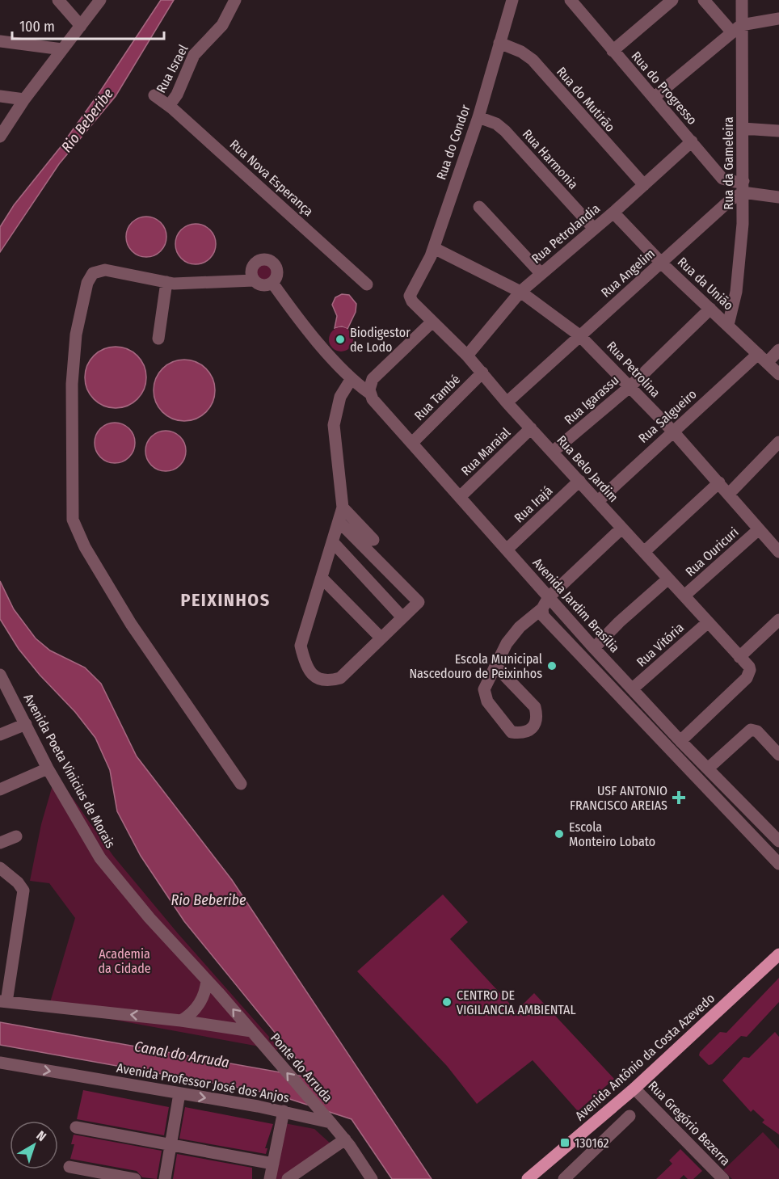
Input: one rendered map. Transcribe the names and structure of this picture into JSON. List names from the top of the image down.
{
  "streets": {
    "main road": ["Avenida Antônio da Costa Azevedo"],
    "street": [
      "Rua Israel",
      "Rua do Progresso",
      "Rua do Mutirão",
      "Rua do Condor",
      "Rua Harmonia",
      "Rua da Gameleira",
      "Rua Nova Esperança",
      "Rua Petrolandia",
      "Rua Angelim",
      "Rua da União",
      "Rua Petrolina",
      "Rua També",
      "Rua Igarassu",
      "Rua Salgueiro",
      "Rua Maraial",
      "Rua Belo Jardim",
      "Rua Irajá",
      "Rua Ouricuri",
      "Avenida Jardim Brasília",
      "Rua Vitória",
      "Avenida Poeta Vinicius de Morais",
      "Ponte do Arruda",
      "Avenida Professor José dos Anjos",
      "Rua Gregório Bezerra"
    ]
  },
  "crossings": [
    ["Rua Israel", "Rua Nova Esperança"],
    ["Rua do Progresso", "Rua da Gameleira"],
    ["Rua do Progresso", "Rua Petrolandia"],
    ["Rua do Progresso", "Rua Angelim"],
    ["Rua do Mutirão", "Rua do Condor"],
    ["Rua do Mutirão", "Rua Petrolandia"],
    ["Rua do Condor", "Rua Harmonia"],
    ["Rua do Condor", "Rua Petrolina"],
    ["Rua do Condor", "Rua Belo Jardim"],
    ["Rua Harmonia", "Rua Petrolandia"],
    ["Rua da Gameleira", "Rua Angelim"],
    ["Rua da Gameleira", "Rua da União"],
    ["Rua Petrolandia", "Rua da União"],
    ["Rua Petrolandia", "Rua Petrolina"],
    ["Rua Petrolandia", "Rua Belo Jardim"],
    ["Rua Angelim", "Rua da União"],
    ["Rua Angelim", "Rua Petrolina"],
    ["Rua Angelim", "Rua Belo Jardim"],
    ["Rua da União", "Rua Igarassu"],
    ["Rua da União", "Rua Salgueiro"],
    ["Rua Petrolina", "Rua Igarassu"],
    ["Rua Petrolina", "Rua Salgueiro"],
    ["Rua Petrolina", "Rua Ouricuri"],
    ["Rua També", "Rua Belo Jardim"],
    ["Rua També", "Avenida Jardim Brasília"],
    ["Rua Igarassu", "Rua Belo Jardim"],
    ["Rua Salgueiro", "Rua Belo Jardim"],
    ["Rua Maraial", "Rua Belo Jardim"],
    ["Rua Maraial", "Avenida Jardim Brasília"],
    ["Rua Belo Jardim", "Rua Irajá"],
    ["Rua Belo Jardim", "Rua Ouricuri"],
    ["Rua Belo Jardim", "Avenida Jardim Brasília"],
    ["Rua Belo Jardim", "Rua Vitória"],
    ["Rua Irajá", "Avenida Jardim Brasília"],
    ["Avenida Jardim Brasília", "Rua Vitória"],
    ["Avenida Poeta Vinicius de Morais", "Ponte do Arruda"],
    ["Avenida Antônio da Costa Azevedo", "Rua Gregório Bezerra"],
    ["Ponte do Arruda", "Avenida Professor José dos Anjos"]
  ],
  "one_way": ["Ponte do Arruda"],
  "districts": ["PEIXINHOS"],
  "water": ["Rio Beberibe", "Canal do Arruda"],
  "parks": ["Academia da Cidade"],
  "places": {
    "other": [
      "Biodigestor de Lodo",
      "Escola Municipal Nascedouro de Peixinhos",
      "Escola Monteiro Lobato",
      "CENTRO DE VIGILANCIA AMBIENTAL"
    ],
    "health": ["USF ANTONIO FRANCISCO AREIAS"],
    "transit": ["130162"]
  },
  "scale_bar": "100 m",
  "north": "top right"
}
